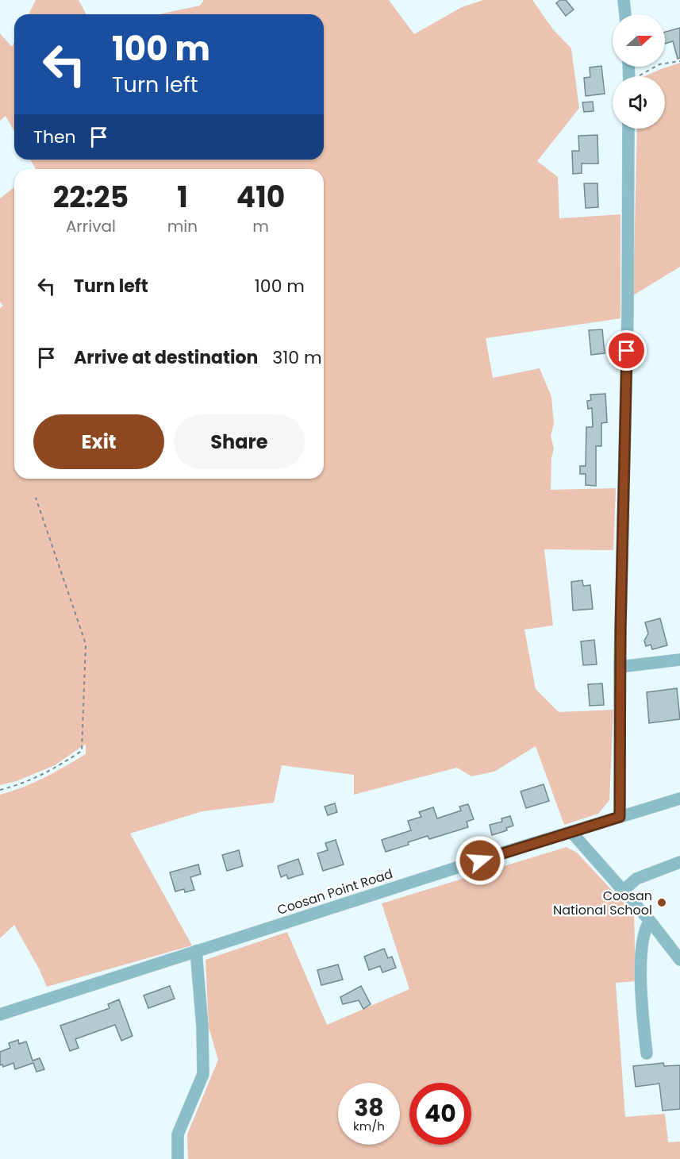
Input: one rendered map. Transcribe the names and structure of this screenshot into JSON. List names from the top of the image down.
{
  "streets": {
    "street": ["Coosan Point Road"]
  },
  "places": ["Coosan National School"],
  "north": "right",
  "page": {
    "turn": ["100 m", "Turn left"],
    "then": "Then",
    "eta": [
      "22:25",
      "Arrival",
      "1",
      "min",
      "410",
      "m"
    ],
    "list": [
      {
        "name": "Turn left",
        "value": "100 m"
      },
      {
        "name": "Arrive at destination",
        "value": "310 m"
      }
    ],
    "buttons": ["Exit", "Share"],
    "speed": "38 km/h",
    "limit": "40"
  }
}
